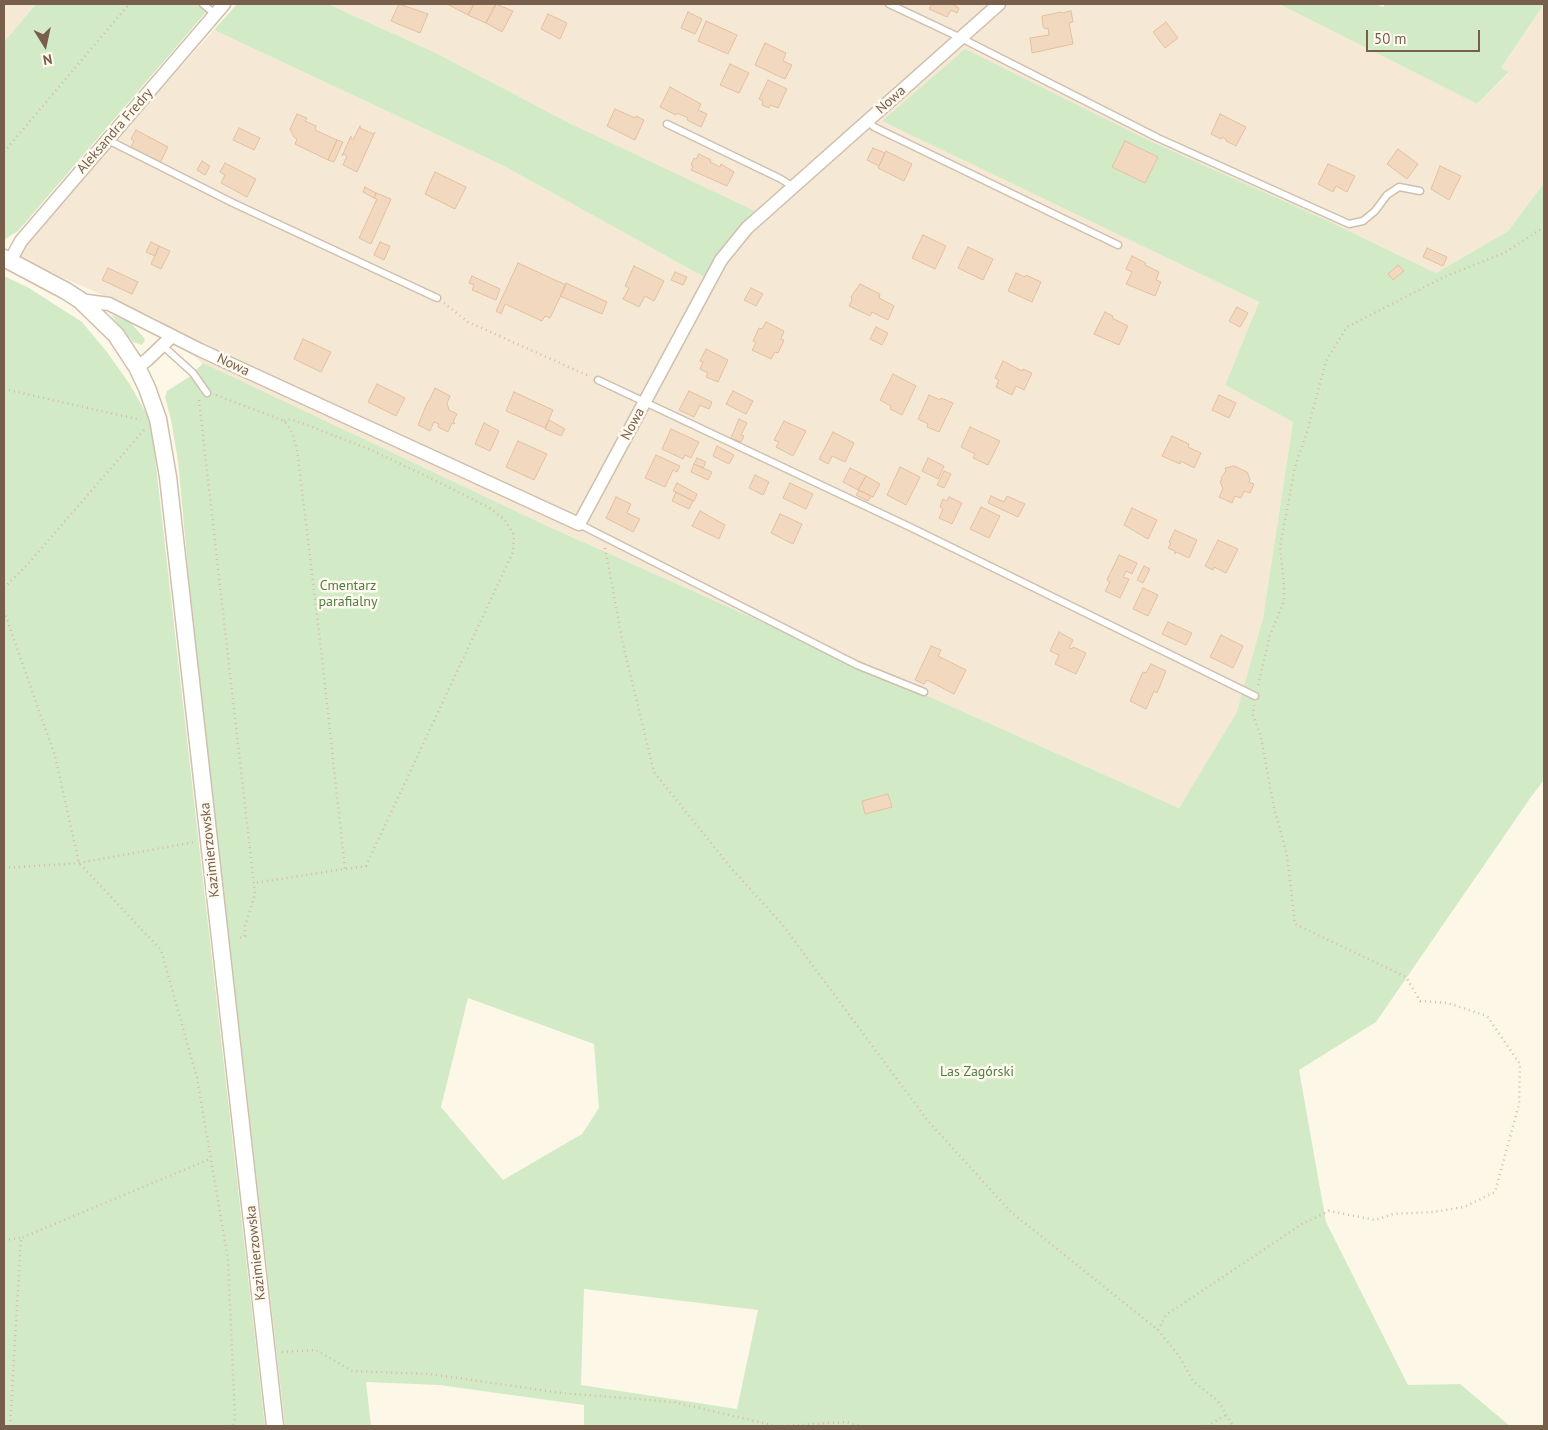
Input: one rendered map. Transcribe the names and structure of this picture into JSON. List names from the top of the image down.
{
  "streets": {
    "street": ["Nowa", "Aleksandra Fredry", "Kazimierzowska"]
  },
  "crossings": [
    ["Nowa", "Kazimierzowska"],
    ["Aleksandra Fredry", "Kazimierzowska"]
  ],
  "parks": ["Cmentarz parafialny", "Las Zagórski"],
  "scale_bar": "50 m",
  "north": "bottom"
}
